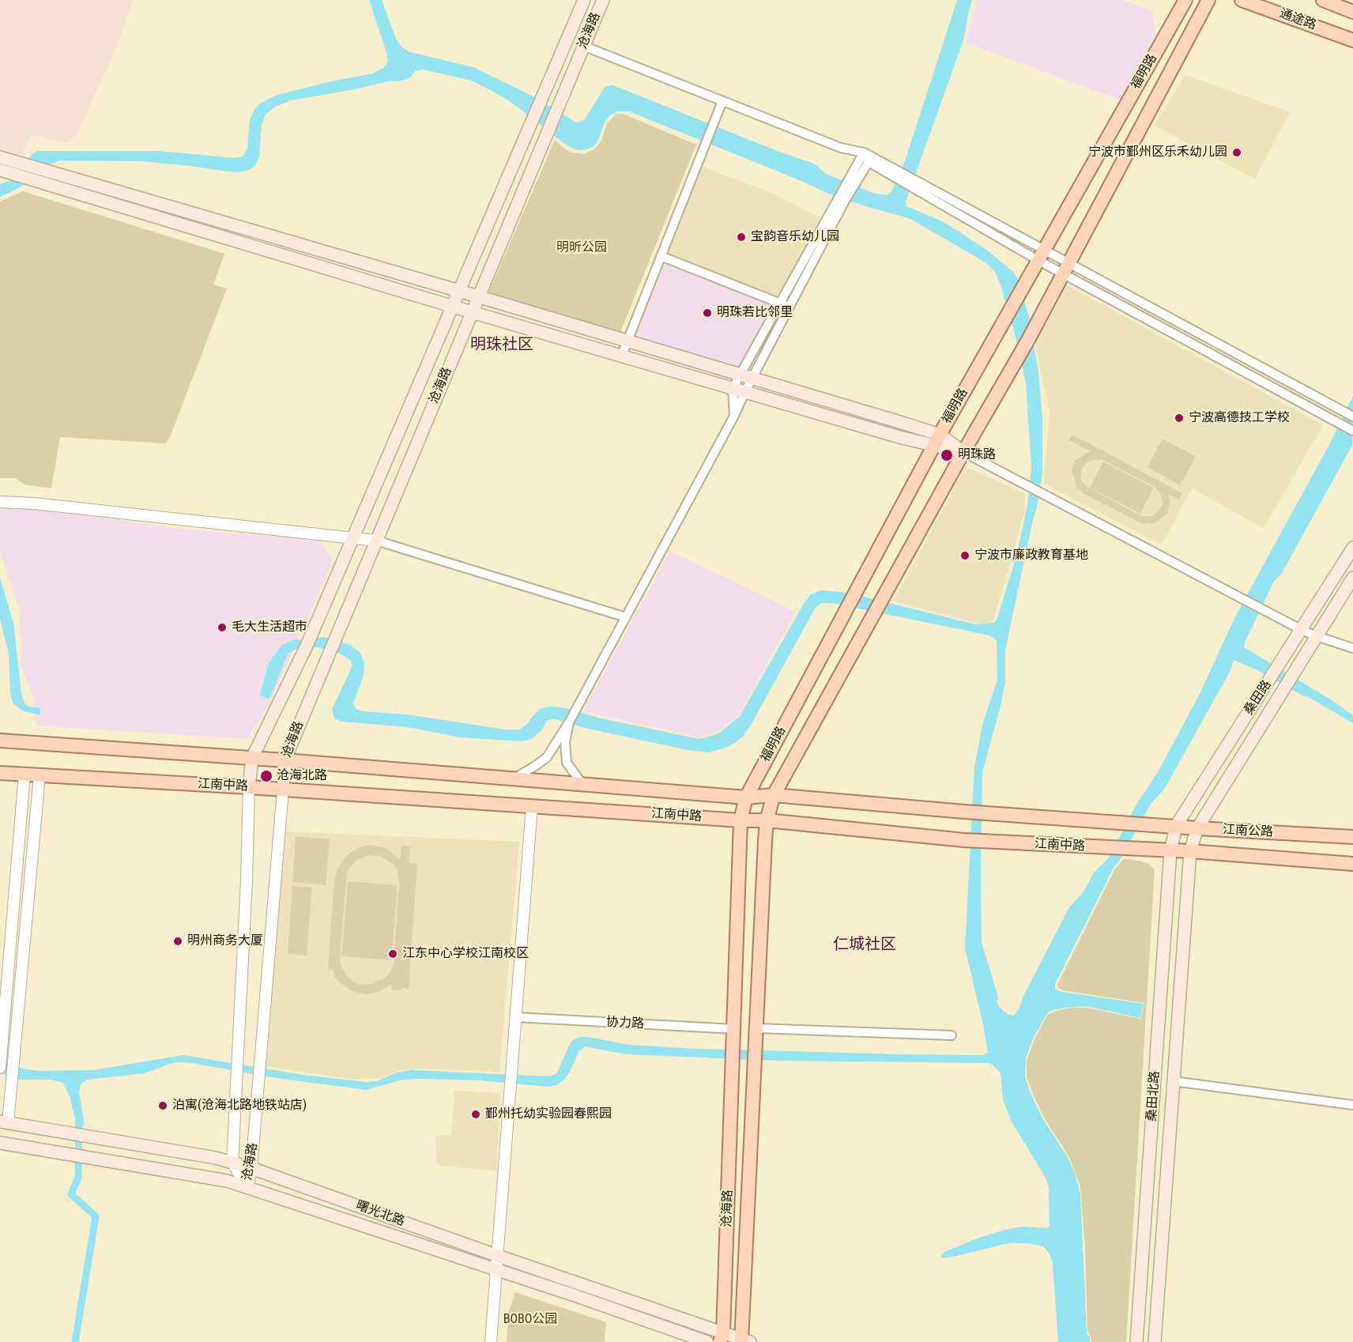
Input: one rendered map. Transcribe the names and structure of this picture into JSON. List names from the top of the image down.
{
  "streets": {
    "main road": [
      "通途路",
      "沧海路",
      "福明路",
      "桑田路",
      "江南中路",
      "江南公路",
      "桑田北路",
      "曙光北路"
    ],
    "street": ["协力路"]
  },
  "crossings": [
    ["沧海路", "福明路"],
    ["沧海路", "江南中路"],
    ["沧海路", "协力路"],
    ["沧海路", "曙光北路"],
    ["福明路", "江南中路"],
    ["福明路", "协力路"],
    ["福明路", "曙光北路"],
    ["桑田路", "江南中路"],
    ["桑田路", "江南公路"],
    ["桑田路", "桑田北路"],
    ["江南中路", "江南公路"],
    ["江南中路", "桑田北路"]
  ],
  "districts": ["明珠社区", "仁城社区"],
  "parks": ["明昕公园", "BOBO公园"],
  "places": [
    "宁波市鄞州区乐禾幼儿园",
    "宝韵音乐幼儿园",
    "明珠若比邻里",
    "宁波高德技工学校",
    "明珠路",
    "宁波市廉政教育基地",
    "毛大生活超市",
    "沧海北路",
    "明州商务大厦",
    "江东中心学校江南校区",
    "泊寓(沧海北路地铁站店)",
    "鄞州托幼实验园春熙园"
  ]
}
